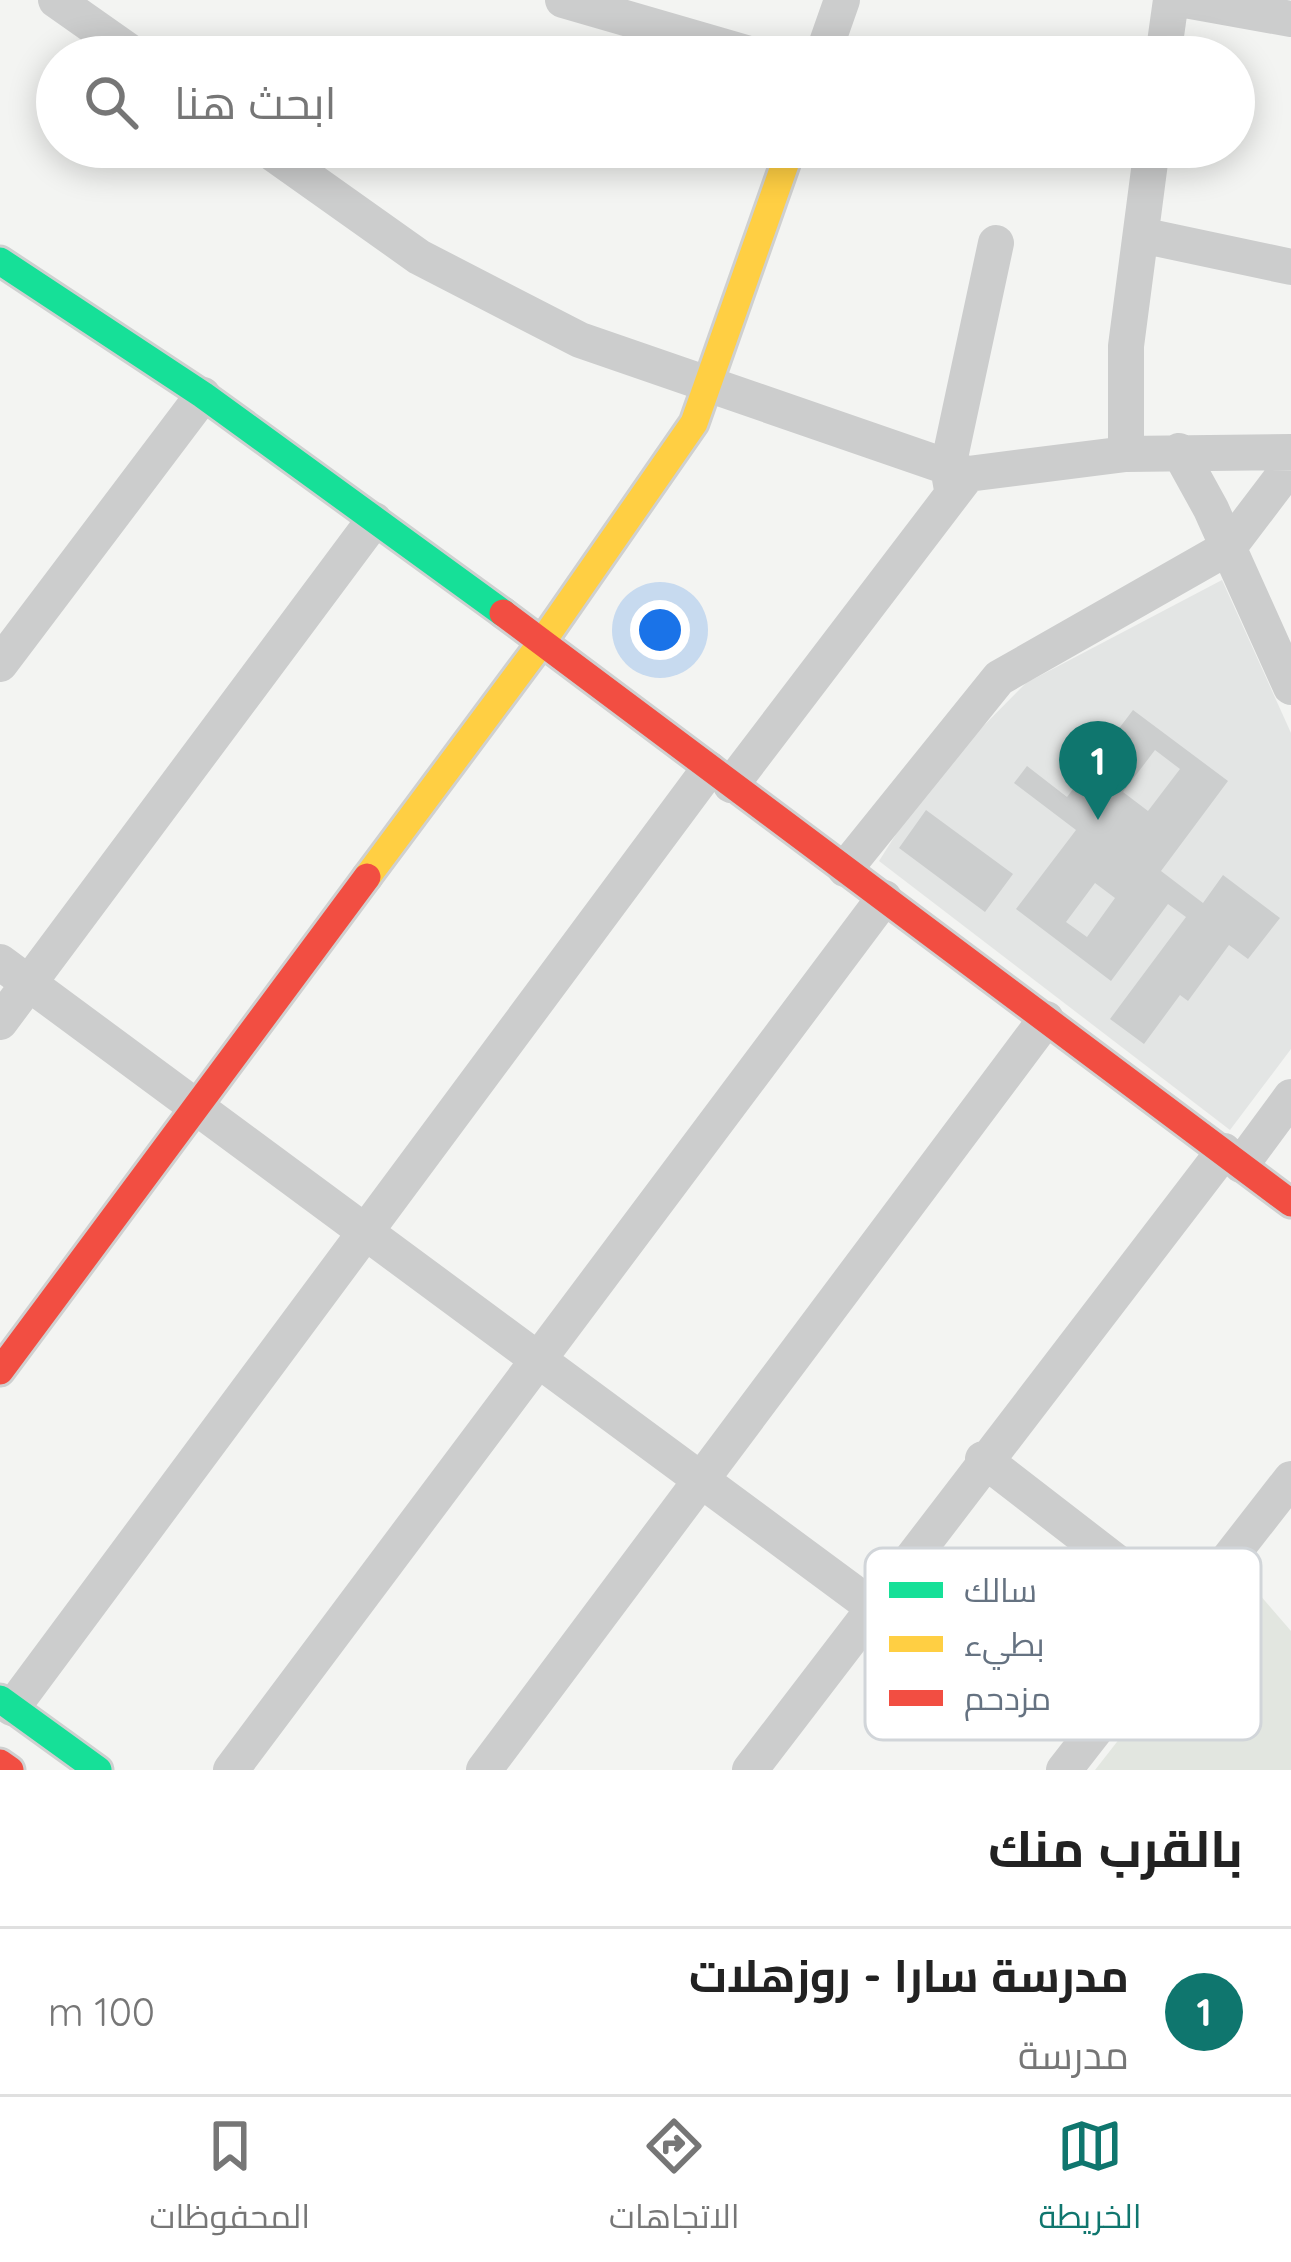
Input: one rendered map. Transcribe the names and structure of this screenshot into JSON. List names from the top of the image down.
{
  "legend": ["سالك", "بطيء", "مزدحم"],
  "page": {
    "search": "ابحث هنا",
    "pins": "1",
    "heading": "بالقرب منك",
    "list": [
      {
        "mark": "1",
        "name": "مدرسة سارا - روزهلات",
        "note": "مدرسة",
        "value": "100 m"
      }
    ],
    "nav": ["الخريطة", "الاتجاهات", "المحفوظات"]
  }
}
